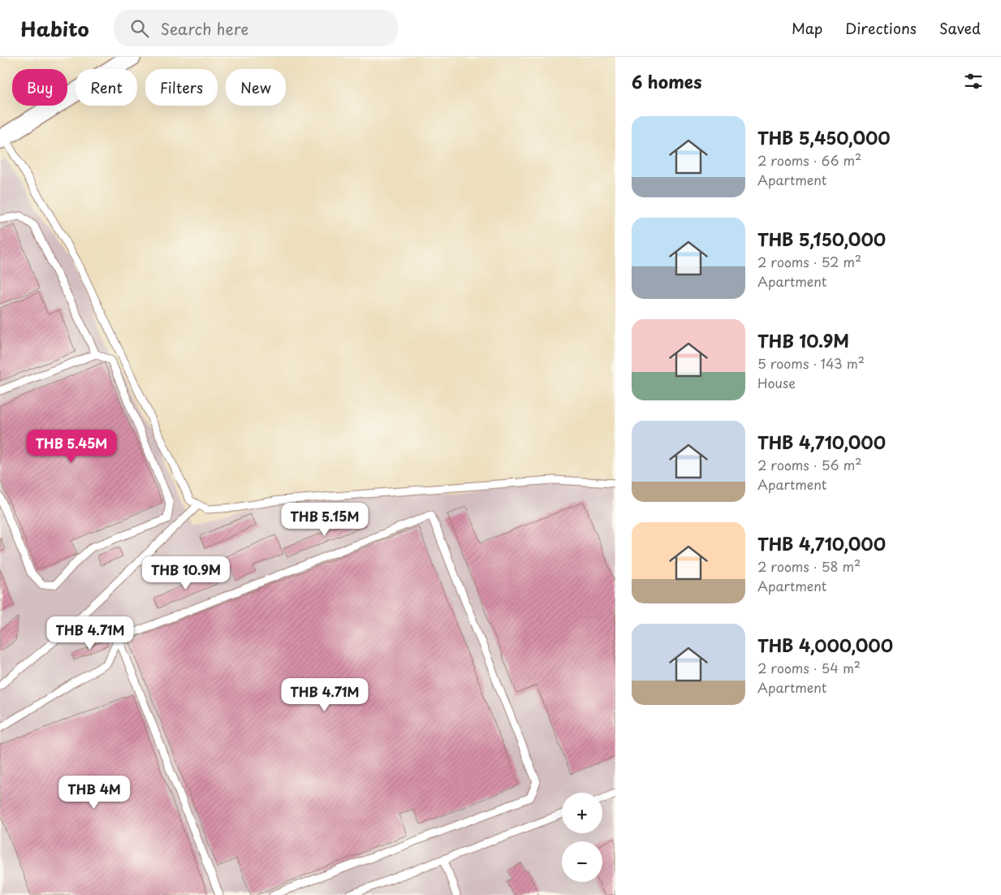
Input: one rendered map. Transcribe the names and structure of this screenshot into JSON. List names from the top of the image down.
{
  "page": {
    "header": "Habito",
    "search": "Search here",
    "nav": ["Map", "Directions", "Saved"],
    "heading": "6 homes",
    "chip": [
      "Buy",
      "Rent",
      "Filters",
      "New"
    ],
    "list": [
      {
        "name": "THB 5,450,000",
        "note": "2 rooms · 66 m² · Apartment"
      },
      {
        "name": "THB 5,150,000",
        "note": "2 rooms · 52 m² · Apartment"
      },
      {
        "name": "THB 10.9M",
        "note": "5 rooms · 143 m² · House"
      },
      {
        "name": "THB 4,710,000",
        "note": "2 rooms · 56 m² · Apartment"
      },
      {
        "name": "THB 4,710,000",
        "note": "2 rooms · 58 m² · Apartment"
      },
      {
        "name": "THB 4,000,000",
        "note": "2 rooms · 54 m² · Apartment"
      }
    ],
    "price": [
      "THB 5.45M",
      "THB 5.15M",
      "THB 10.9M",
      "THB 4.71M",
      "THB 4.71M",
      "THB 4M"
    ],
    "map_buttons": ["+", "−"]
  }
}
